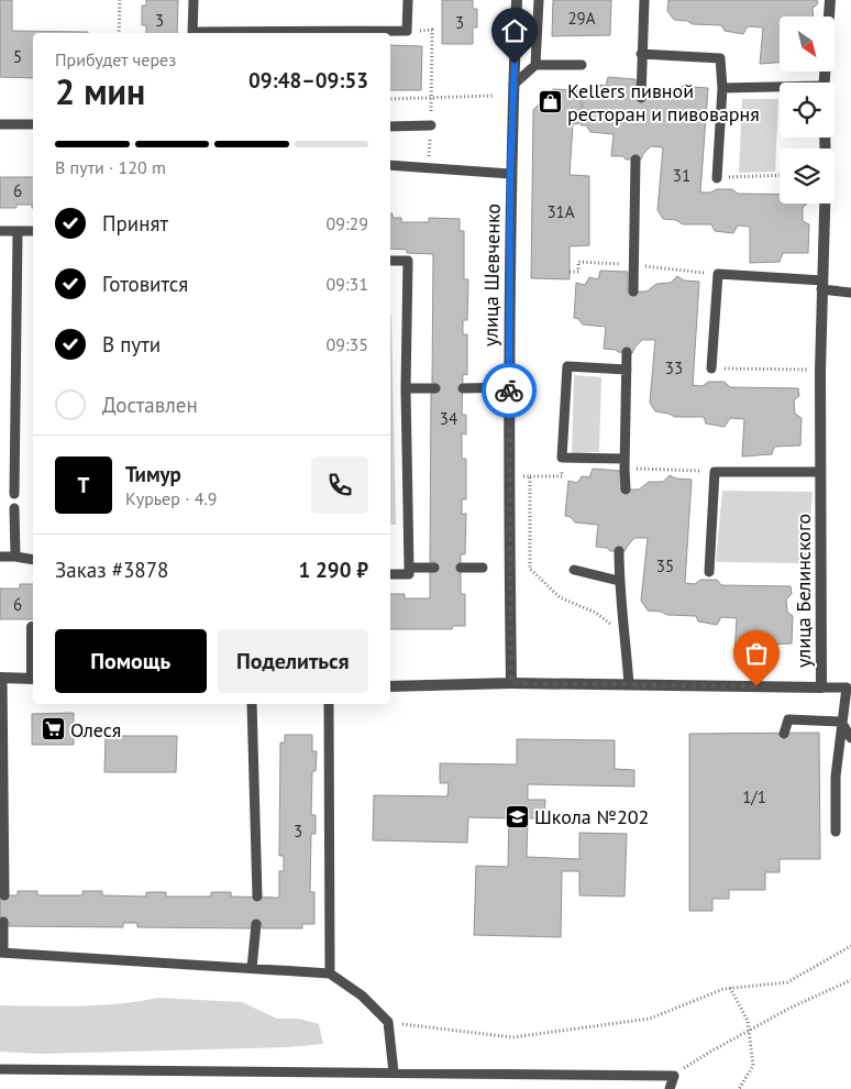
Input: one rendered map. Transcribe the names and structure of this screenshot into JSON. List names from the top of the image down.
{
  "streets": {
    "street": ["улица Шевченко", "улица Белинского"]
  },
  "crossings": [
    ["улица Шевченко", "улица Белинского"]
  ],
  "places": {
    "shop": ["Kellers пивной ресторан и пивоварня"],
    "supermarket": ["Олеся"],
    "school or university": ["Школа №202"]
  },
  "house_numbers": [
    "29А",
    "3",
    "3",
    "5",
    "31",
    "6",
    "31А",
    "33",
    "34",
    "35",
    "6",
    "1/1",
    "3"
  ],
  "north": "bottom right",
  "page": {
    "heading": ["2 мин", "Прибудет через", "09:48–09:53"],
    "panel": [
      "Тимур",
      "Курьер · 4.9",
      "Заказ #3878",
      "1 290 ₽"
    ],
    "bar": "В пути · 120 m",
    "list": [
      ["Принят", "09:29"],
      ["Готовится", "09:31"],
      ["В пути", "09:35"],
      "Доставлен"
    ],
    "round": "Т",
    "buttons": ["Помощь", "Поделиться"]
  }
}
